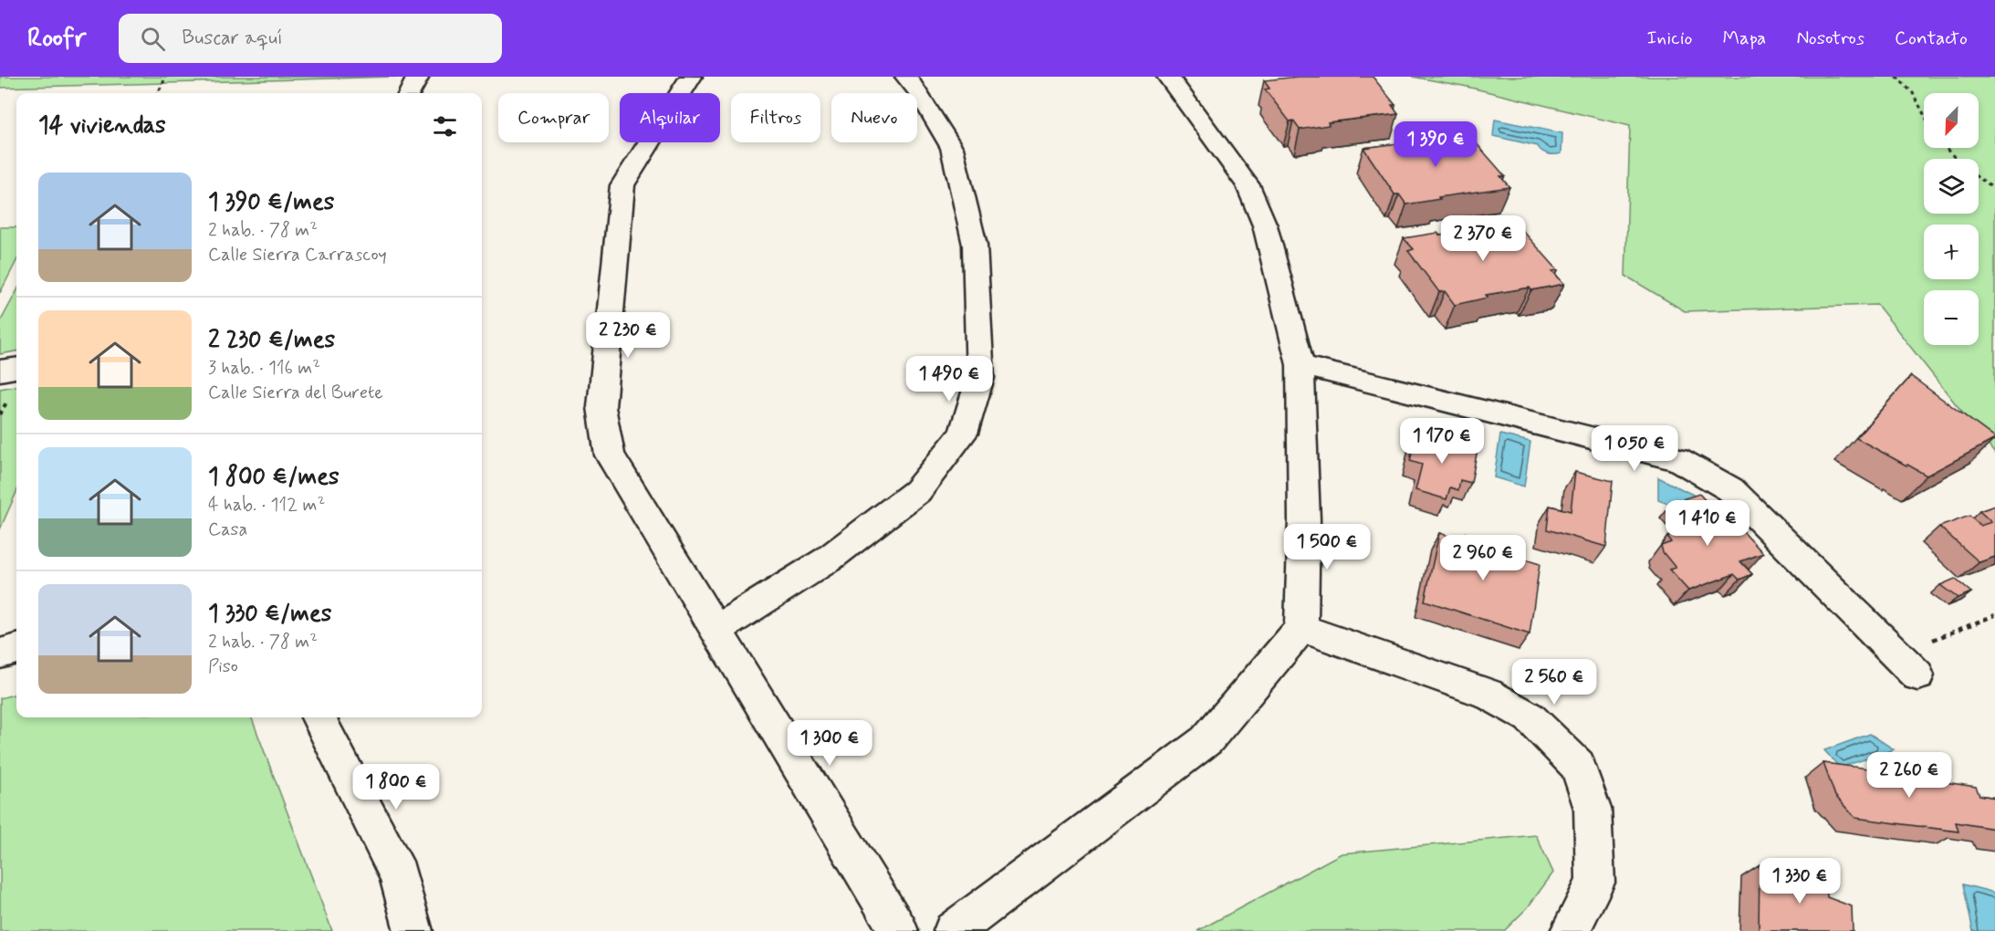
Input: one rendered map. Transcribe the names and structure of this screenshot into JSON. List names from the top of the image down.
{
  "north": "bottom left",
  "page": {
    "header": "Roofr",
    "search": "Buscar aquí",
    "nav": [
      "Inicio",
      "Mapa",
      "Nosotros",
      "Contacto"
    ],
    "map_buttons": ["+", "−"],
    "chip": [
      "Comprar",
      "Alquilar",
      "Filtros",
      "Nuevo"
    ],
    "heading": "14 viviendas",
    "price": [
      "1 390 €",
      "2 370 €",
      "2 230 €",
      "1 490 €",
      "1 170 €",
      "1 050 €",
      "1 410 €",
      "1 500 €",
      "2 960 €",
      "2 560 €",
      "1 300 €",
      "2 260 €",
      "1 800 €",
      "1 330 €"
    ],
    "list": [
      {
        "name": "1 390 €/mes",
        "note": "2 hab. · 78 m² · Calle Sierra Carrascoy"
      },
      {
        "name": "2 230 €/mes",
        "note": "3 hab. · 116 m² · Calle Sierra del Burete"
      },
      {
        "name": "1 800 €/mes",
        "note": "4 hab. · 112 m² · Casa"
      },
      {
        "name": "1 330 €/mes",
        "note": "2 hab. · 78 m² · Piso"
      }
    ]
  }
}
